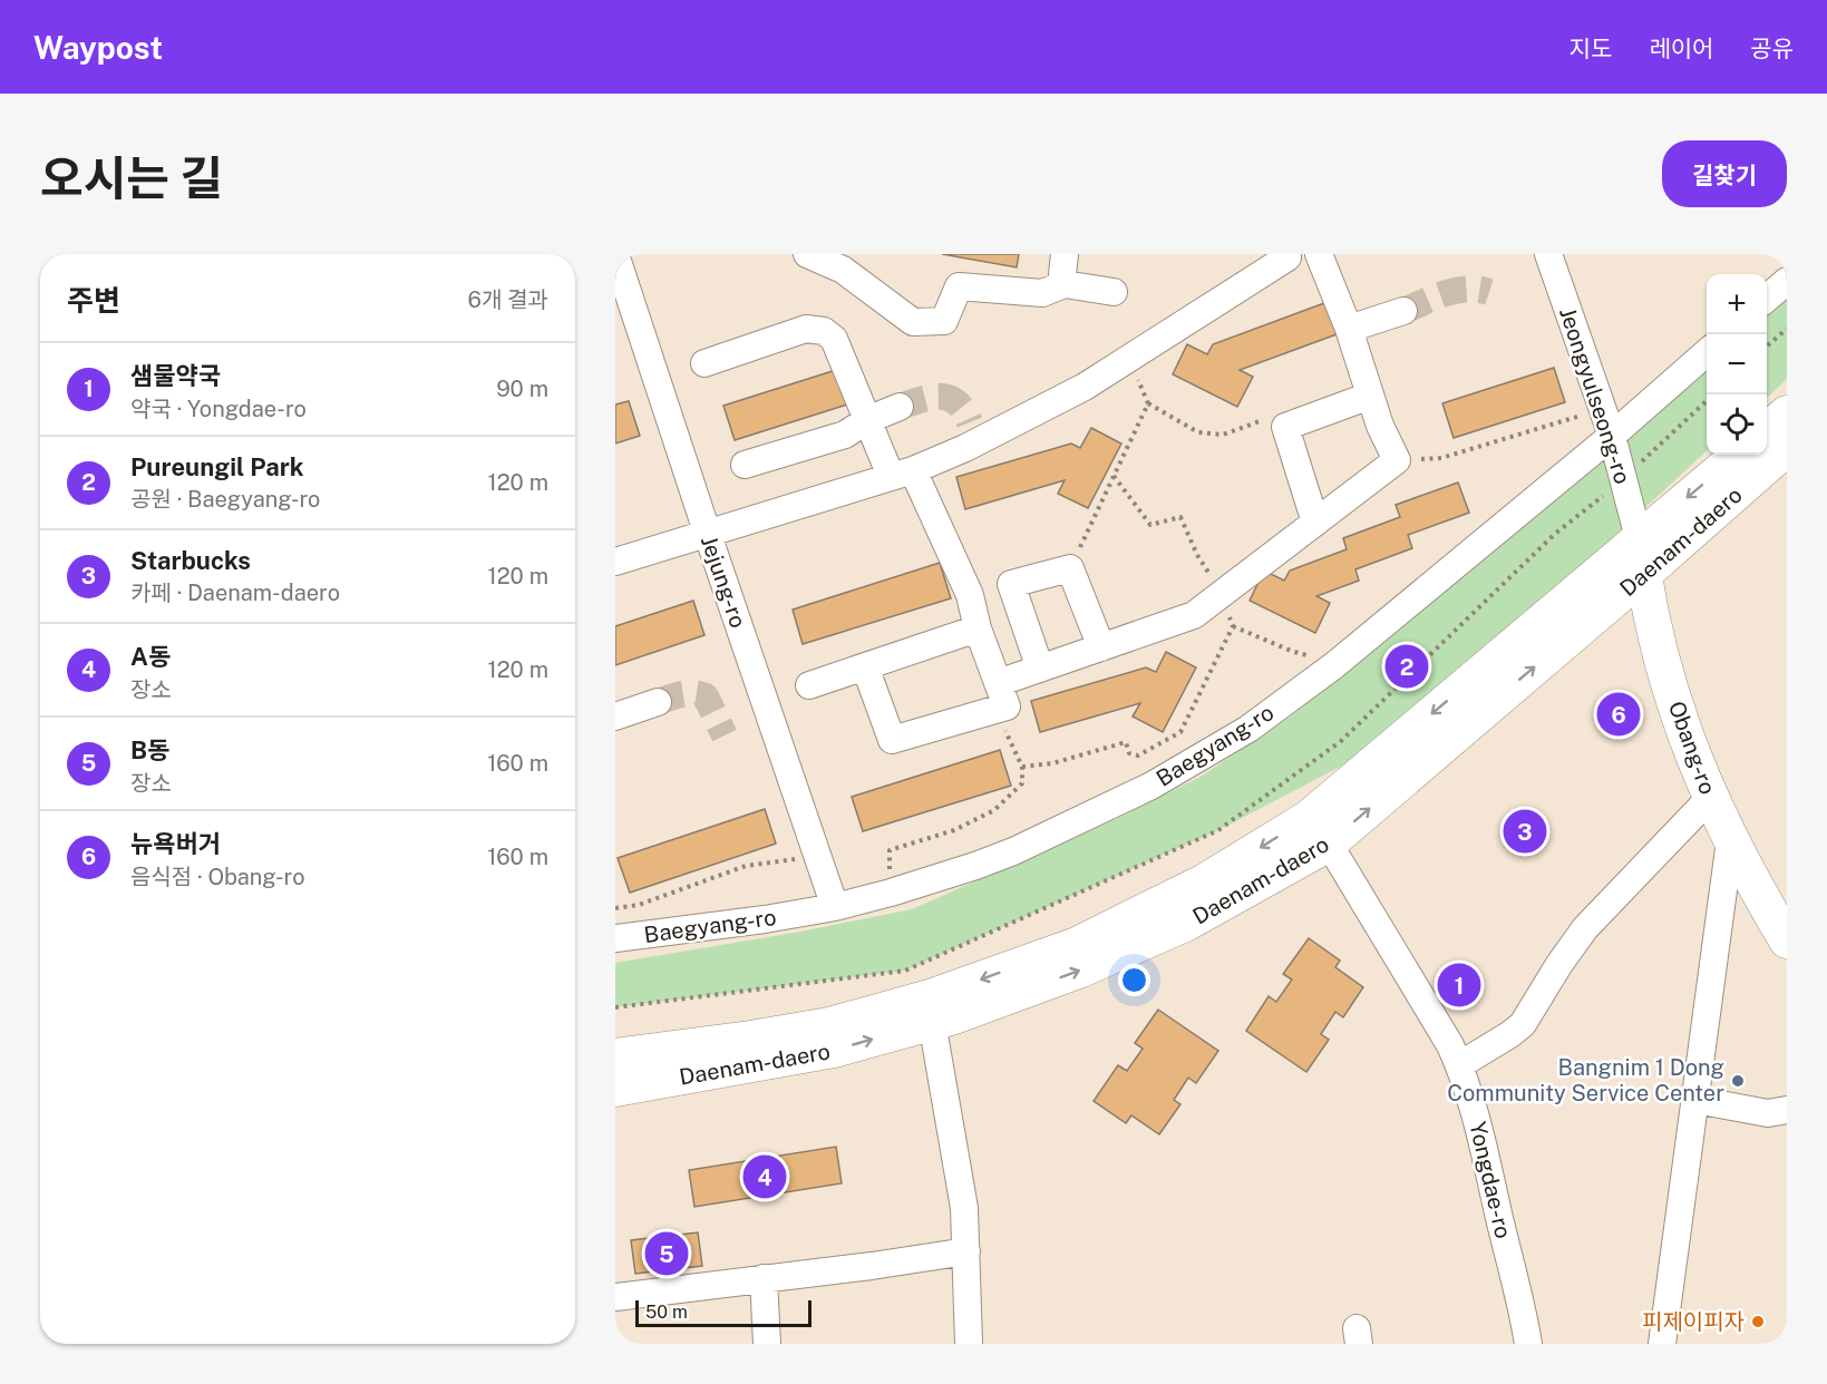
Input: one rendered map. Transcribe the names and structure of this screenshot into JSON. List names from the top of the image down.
{
  "streets": {
    "main road": ["Daenam-daero", "Obang-ro"],
    "street": [
      "Jeongyulseong-ro",
      "Jejung-ro",
      "Baegyang-ro",
      "Yongdae-ro"
    ]
  },
  "crossings": [
    ["Jeongyulseong-ro", "Daenam-daero"],
    ["Jeongyulseong-ro", "Baegyang-ro"],
    ["Jeongyulseong-ro", "Obang-ro"],
    ["Daenam-daero", "Obang-ro"],
    ["Daenam-daero", "Yongdae-ro"],
    ["Jejung-ro", "Baegyang-ro"]
  ],
  "places": ["Bangnim 1 Dong Community Service Center", "피제이피자"],
  "scale_bar": "50 m",
  "page": {
    "header": "Waypost",
    "nav": ["지도", "레이어", "공유"],
    "title": "오시는 길",
    "buttons": "길찾기",
    "heading": ["주변", "6개 결과"],
    "map_buttons": ["+", "−"],
    "list": [
      {
        "mark": "1",
        "name": "샘물약국",
        "note": "약국 · Yongdae-ro",
        "value": "90 m"
      },
      {
        "mark": "2",
        "name": "Pureungil Park",
        "note": "공원 · Baegyang-ro",
        "value": "120 m"
      },
      {
        "mark": "3",
        "name": "Starbucks",
        "note": "카페 · Daenam-daero",
        "value": "120 m"
      },
      {
        "mark": "4",
        "name": "A동",
        "note": "장소",
        "value": "120 m"
      },
      {
        "mark": "5",
        "name": "B동",
        "note": "장소",
        "value": "160 m"
      },
      {
        "mark": "6",
        "name": "뉴욕버거",
        "note": "음식점 · Obang-ro",
        "value": "160 m"
      }
    ],
    "pins": [
      "2",
      "6",
      "3",
      "1",
      "4",
      "5"
    ],
    "scale": "50 m"
  }
}
